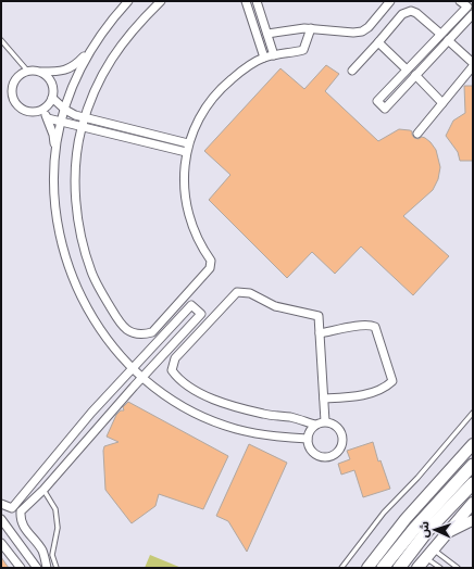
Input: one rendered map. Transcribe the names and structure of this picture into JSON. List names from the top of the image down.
{
  "north": "left"
}
